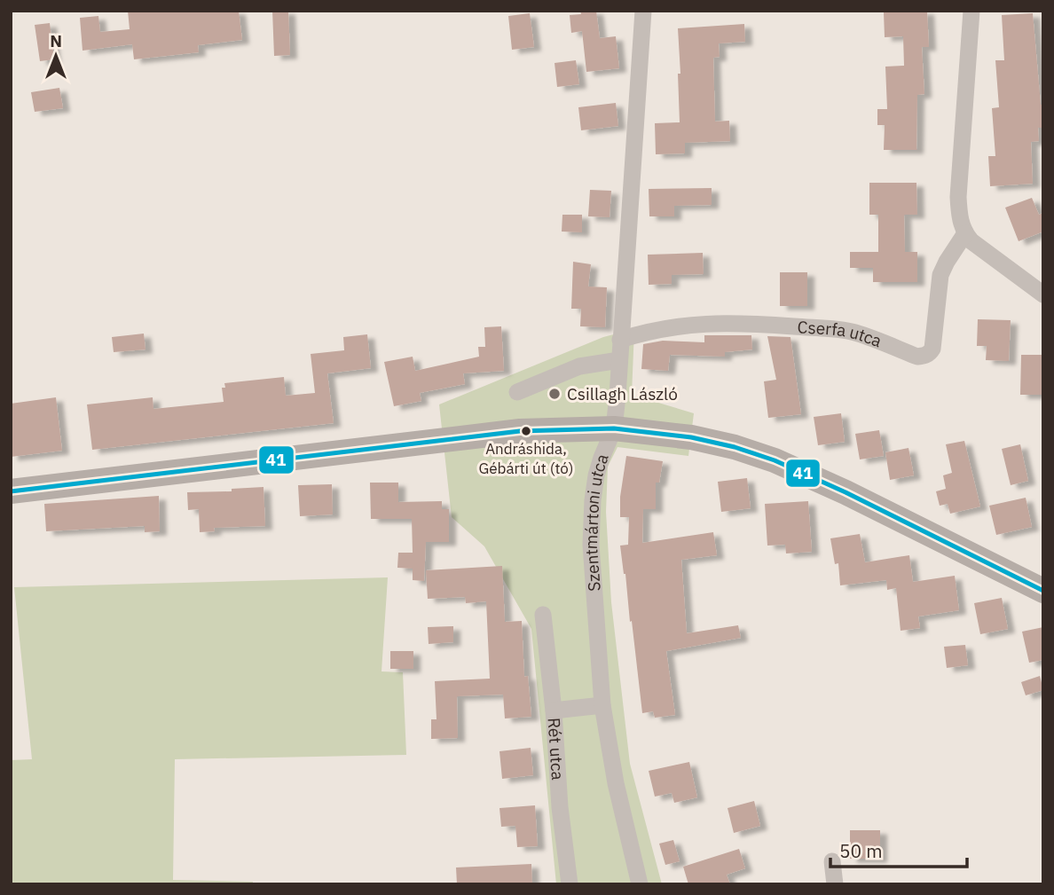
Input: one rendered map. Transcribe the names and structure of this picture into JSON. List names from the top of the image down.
{
  "streets": {
    "street": ["Cserfa utca", "Szentmártoni utca", "Rét utca"]
  },
  "crossings": [
    ["Cserfa utca", "Szentmártoni utca"]
  ],
  "places": ["Csillagh László", "Andráshida, Gébárti út (tó)"],
  "lines": ["transit line 41"],
  "scale_bar": "50 m",
  "north": "top"
}
